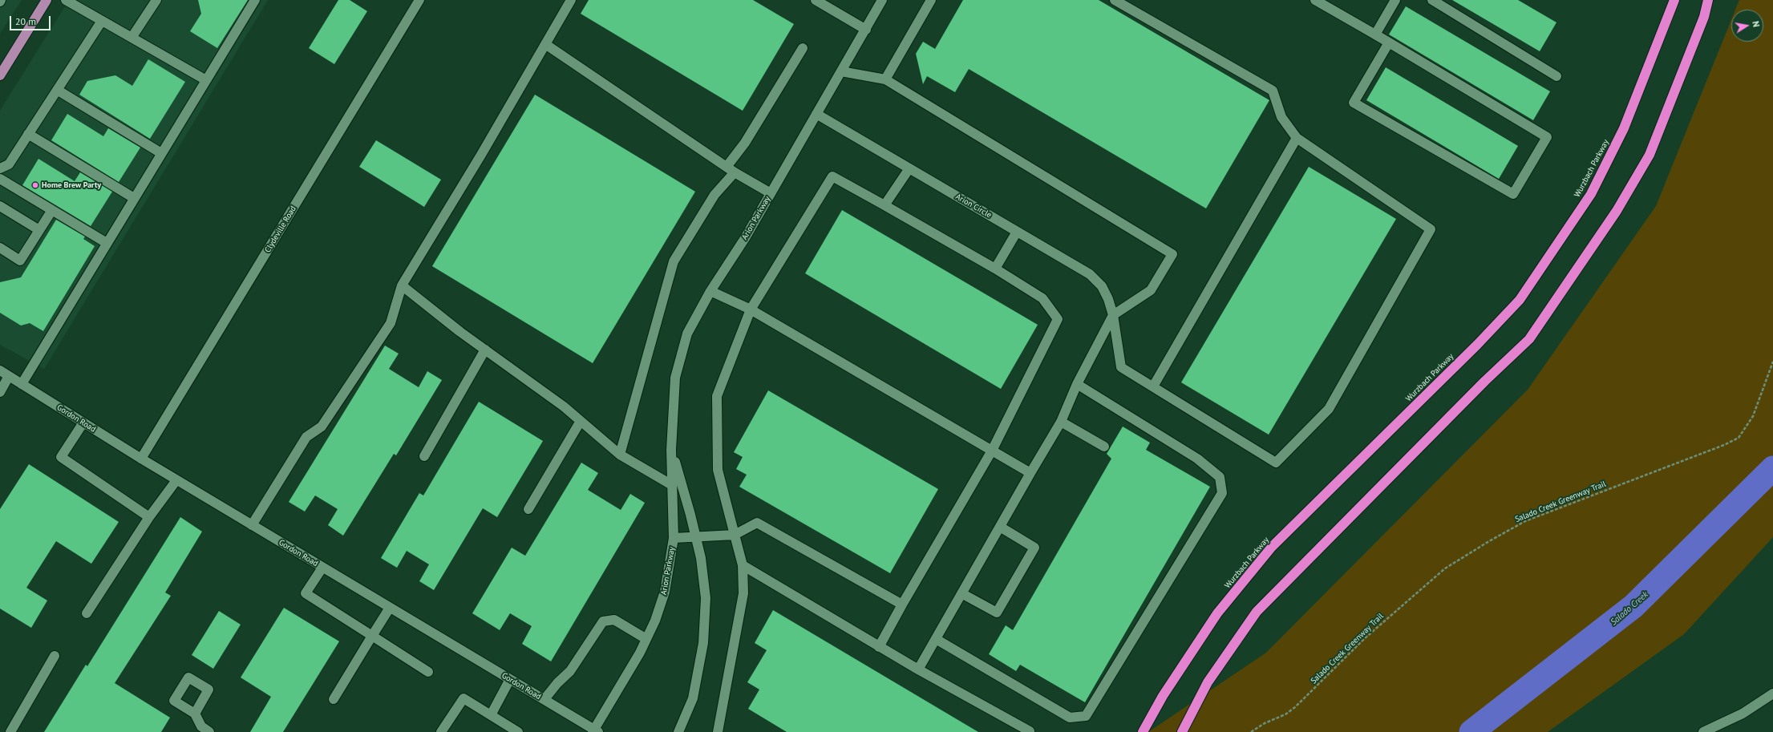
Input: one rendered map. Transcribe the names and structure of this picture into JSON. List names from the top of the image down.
{
  "streets": {
    "highway": ["Wurzbach Parkway"],
    "street": [
      "Arion Circle",
      "Arion Parkway",
      "Clydeville Road",
      "Gordon Road"
    ],
    "path": ["Salado Creek Greenway Trail"]
  },
  "crossings": [
    ["Arion Circle", "Arion Parkway"],
    ["Arion Parkway", "Gordon Road"],
    ["Clydeville Road", "Gordon Road"]
  ],
  "water": ["Salado Creek"],
  "places": ["Home Brew Party"],
  "scale_bar": "20 m",
  "north": "right"
}
